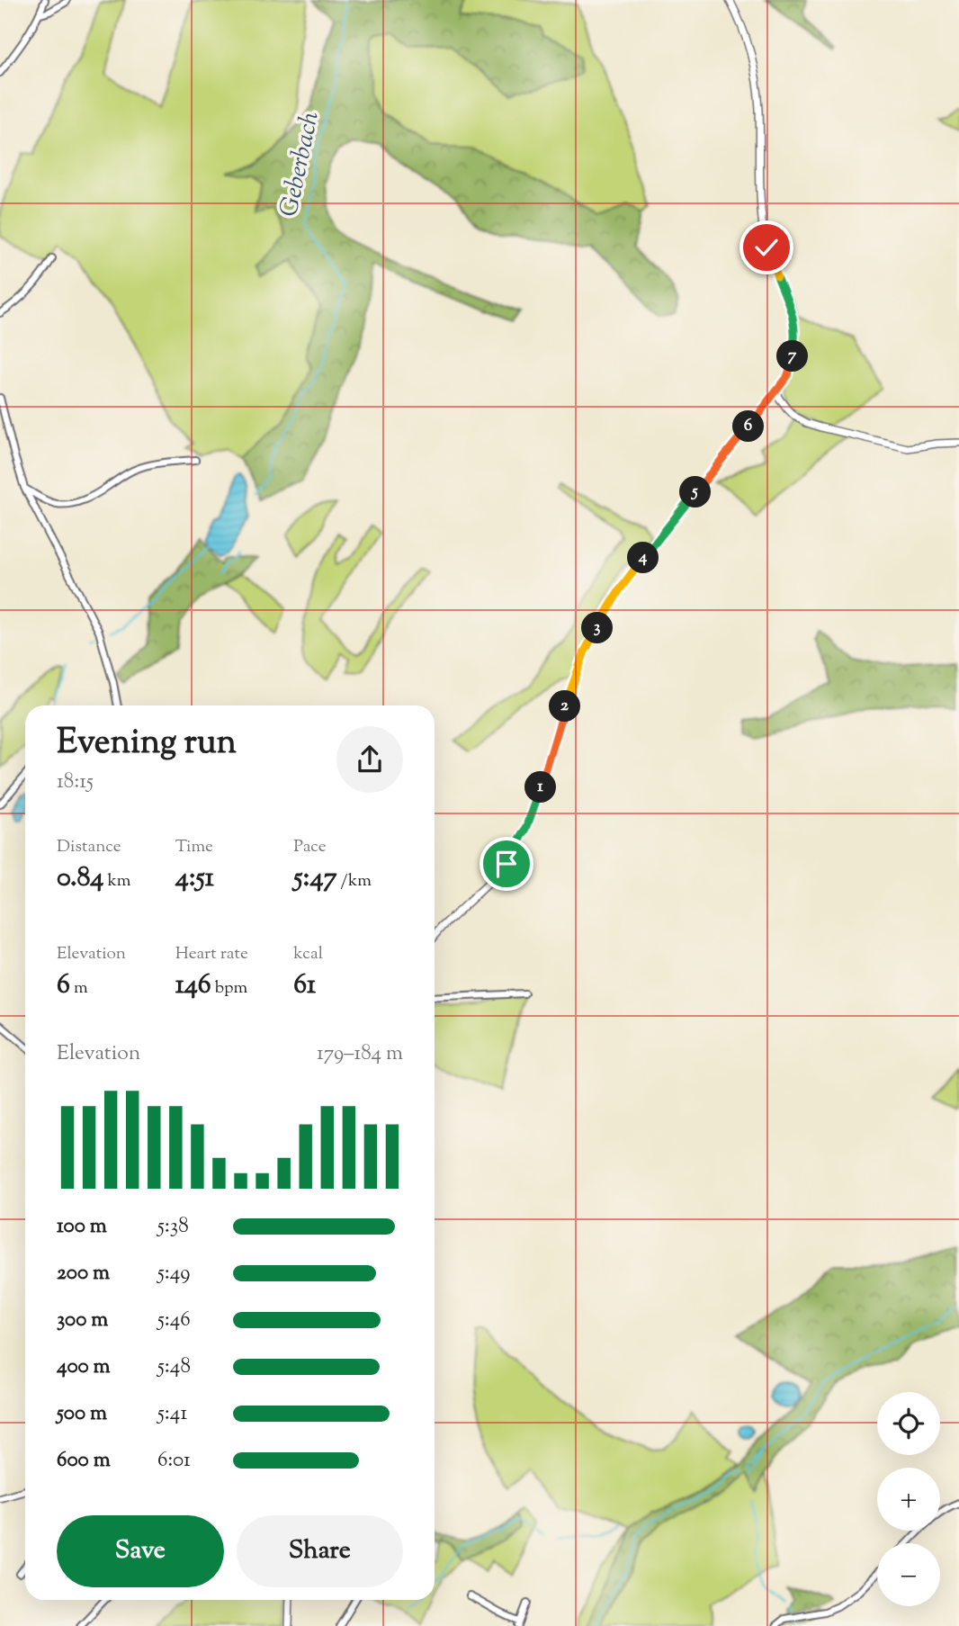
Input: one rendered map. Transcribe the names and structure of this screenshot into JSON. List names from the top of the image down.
{
  "water": ["Geberbach"],
  "page": {
    "pins": [
      "7",
      "6",
      "5",
      "4",
      "3",
      "2",
      "1"
    ],
    "heading": ["Evening run", "18:15"],
    "stats": [
      ["Distance", "0.84 km"],
      ["Time", "4:51"],
      ["Pace", "5:47 /km"],
      ["Elevation", "6 m"],
      ["Heart rate", "146 bpm"],
      ["kcal", "61"]
    ],
    "chart": ["Elevation", "179–184 m"],
    "list": [
      {
        "name": "100 m",
        "note": "5:38"
      },
      {
        "name": "200 m",
        "note": "5:49"
      },
      {
        "name": "300 m",
        "note": "5:46"
      },
      {
        "name": "400 m",
        "note": "5:48"
      },
      {
        "name": "500 m",
        "note": "5:41"
      },
      {
        "name": "600 m",
        "note": "6:01"
      }
    ],
    "map_buttons": ["+", "−"],
    "buttons": ["Save", "Share"]
  }
}
